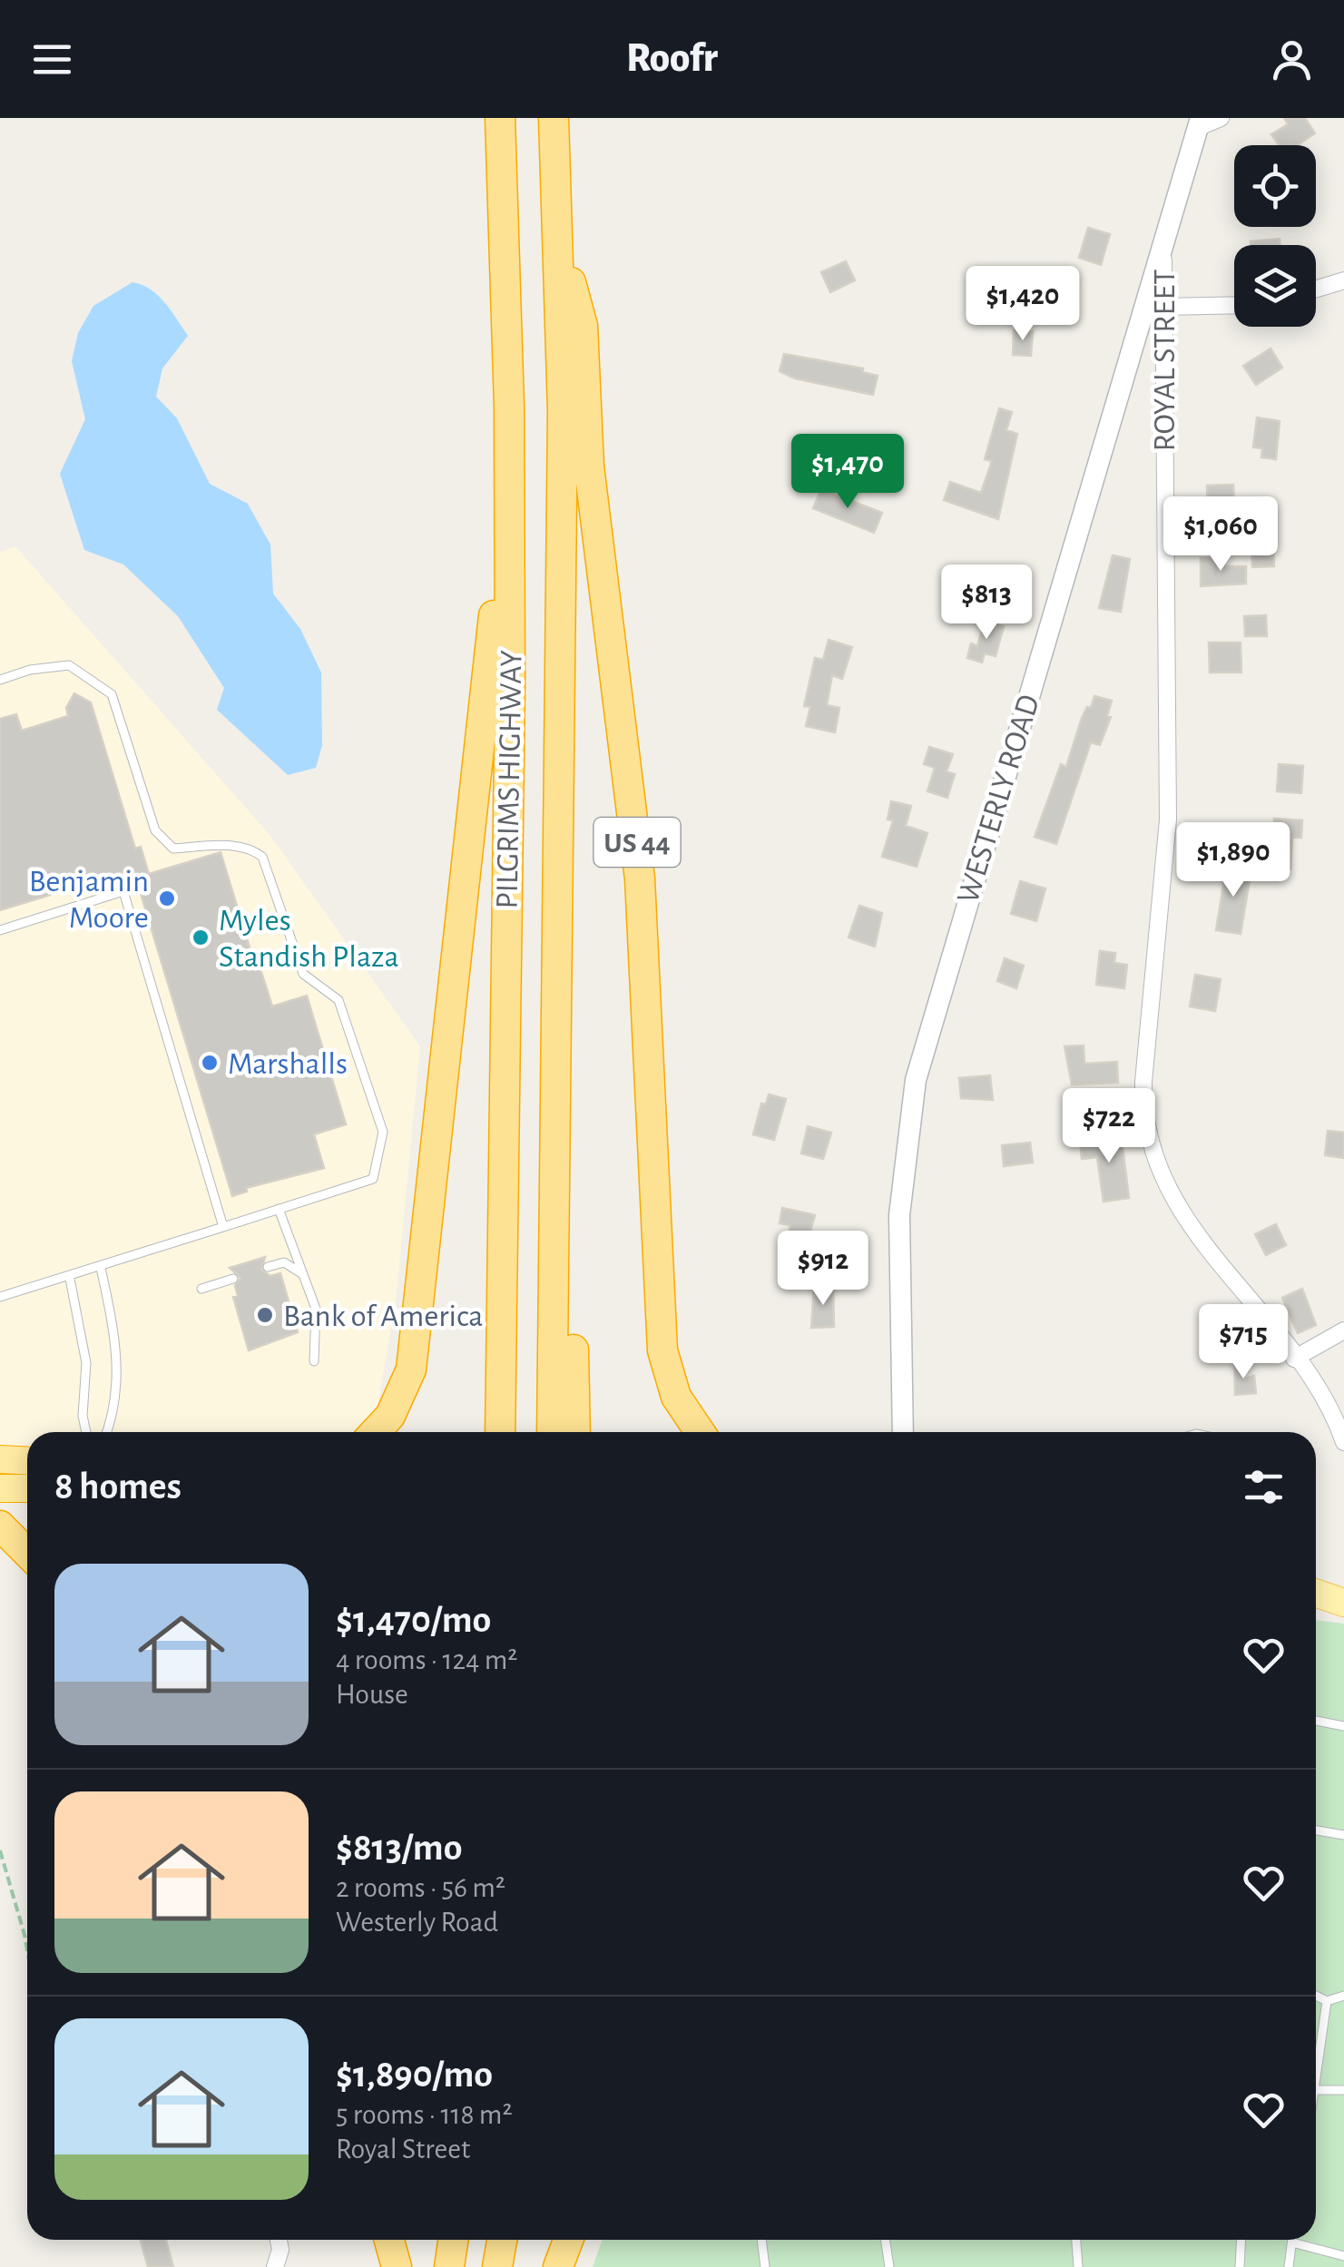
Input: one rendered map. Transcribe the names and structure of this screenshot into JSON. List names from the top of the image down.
{
  "streets": {
    "highway": ["PILGRIMS HIGHWAY", "US 44"],
    "street": ["ROYAL STREET", "WESTERLY ROAD"]
  },
  "crossings": [
    ["ROYAL STREET", "WESTERLY ROAD"],
    ["PILGRIMS HIGHWAY", "US 44"]
  ],
  "places": [
    "Benjamin Moore",
    "Myles Standish Plaza",
    "Marshalls",
    "Bank of America"
  ],
  "page": {
    "header": "Roofr",
    "price": [
      "$1,420",
      "$1,470",
      "$1,060",
      "$813",
      "$1,890",
      "$722",
      "$912",
      "$715"
    ],
    "heading": "8 homes",
    "list": [
      {
        "name": "$1,470/mo",
        "note": "4 rooms · 124 m² · House"
      },
      {
        "name": "$813/mo",
        "note": "2 rooms · 56 m² · Westerly Road"
      },
      {
        "name": "$1,890/mo",
        "note": "5 rooms · 118 m² · Royal Street"
      }
    ]
  }
}
